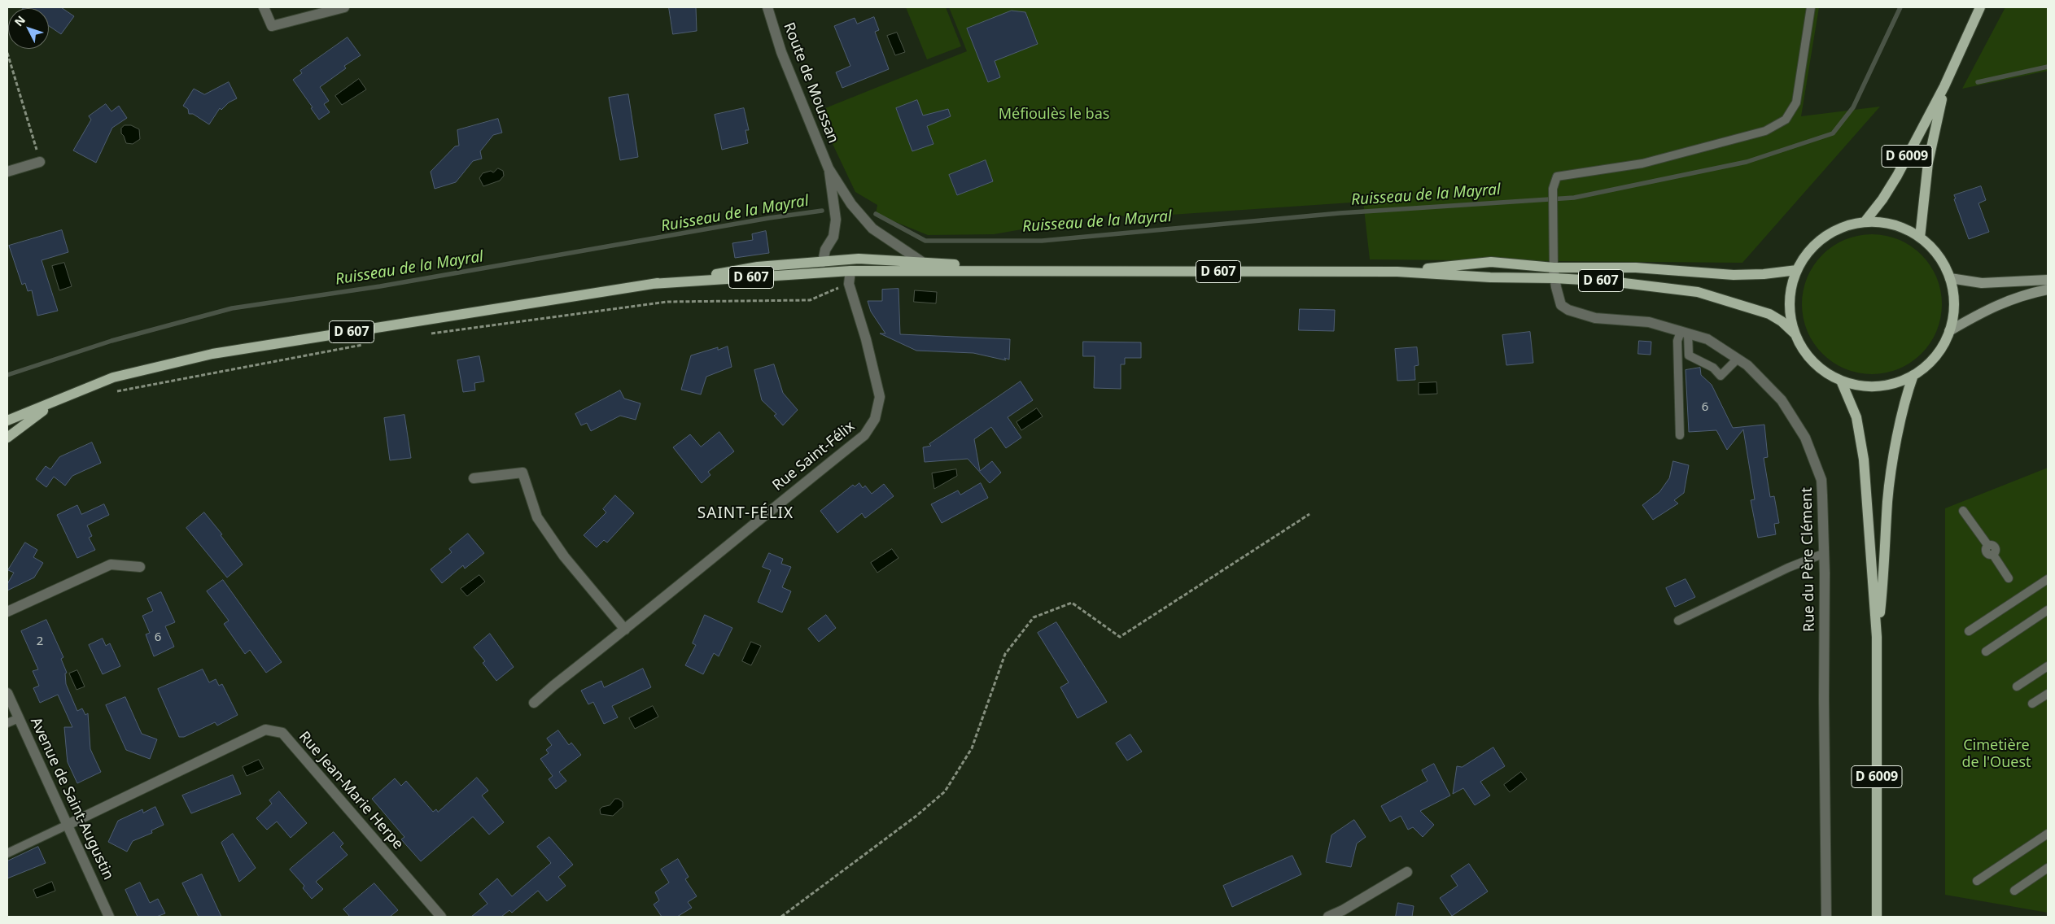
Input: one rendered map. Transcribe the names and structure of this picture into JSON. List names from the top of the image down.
{
  "streets": {
    "main road": ["D 6009", "D 607"],
    "street": [
      "Route de Moussan",
      "Rue Saint-Félix",
      "Rue du Père Clément",
      "Rue Jean-Marie Herpe",
      "Avenue de Saint-Augustin"
    ]
  },
  "crossings": [
    ["D 607", "Rue Saint-Félix"],
    ["D 607", "Rue du Père Clément"],
    ["Rue Jean-Marie Herpe", "Avenue de Saint-Augustin"]
  ],
  "districts": ["SAINT-FÉLIX"],
  "water": ["Ruisseau de la Mayral"],
  "parks": ["Méfioulès le bas", "Cimetière de l'Ouest"],
  "house_numbers": ["6", "6", "2"],
  "north": "top left"
}
